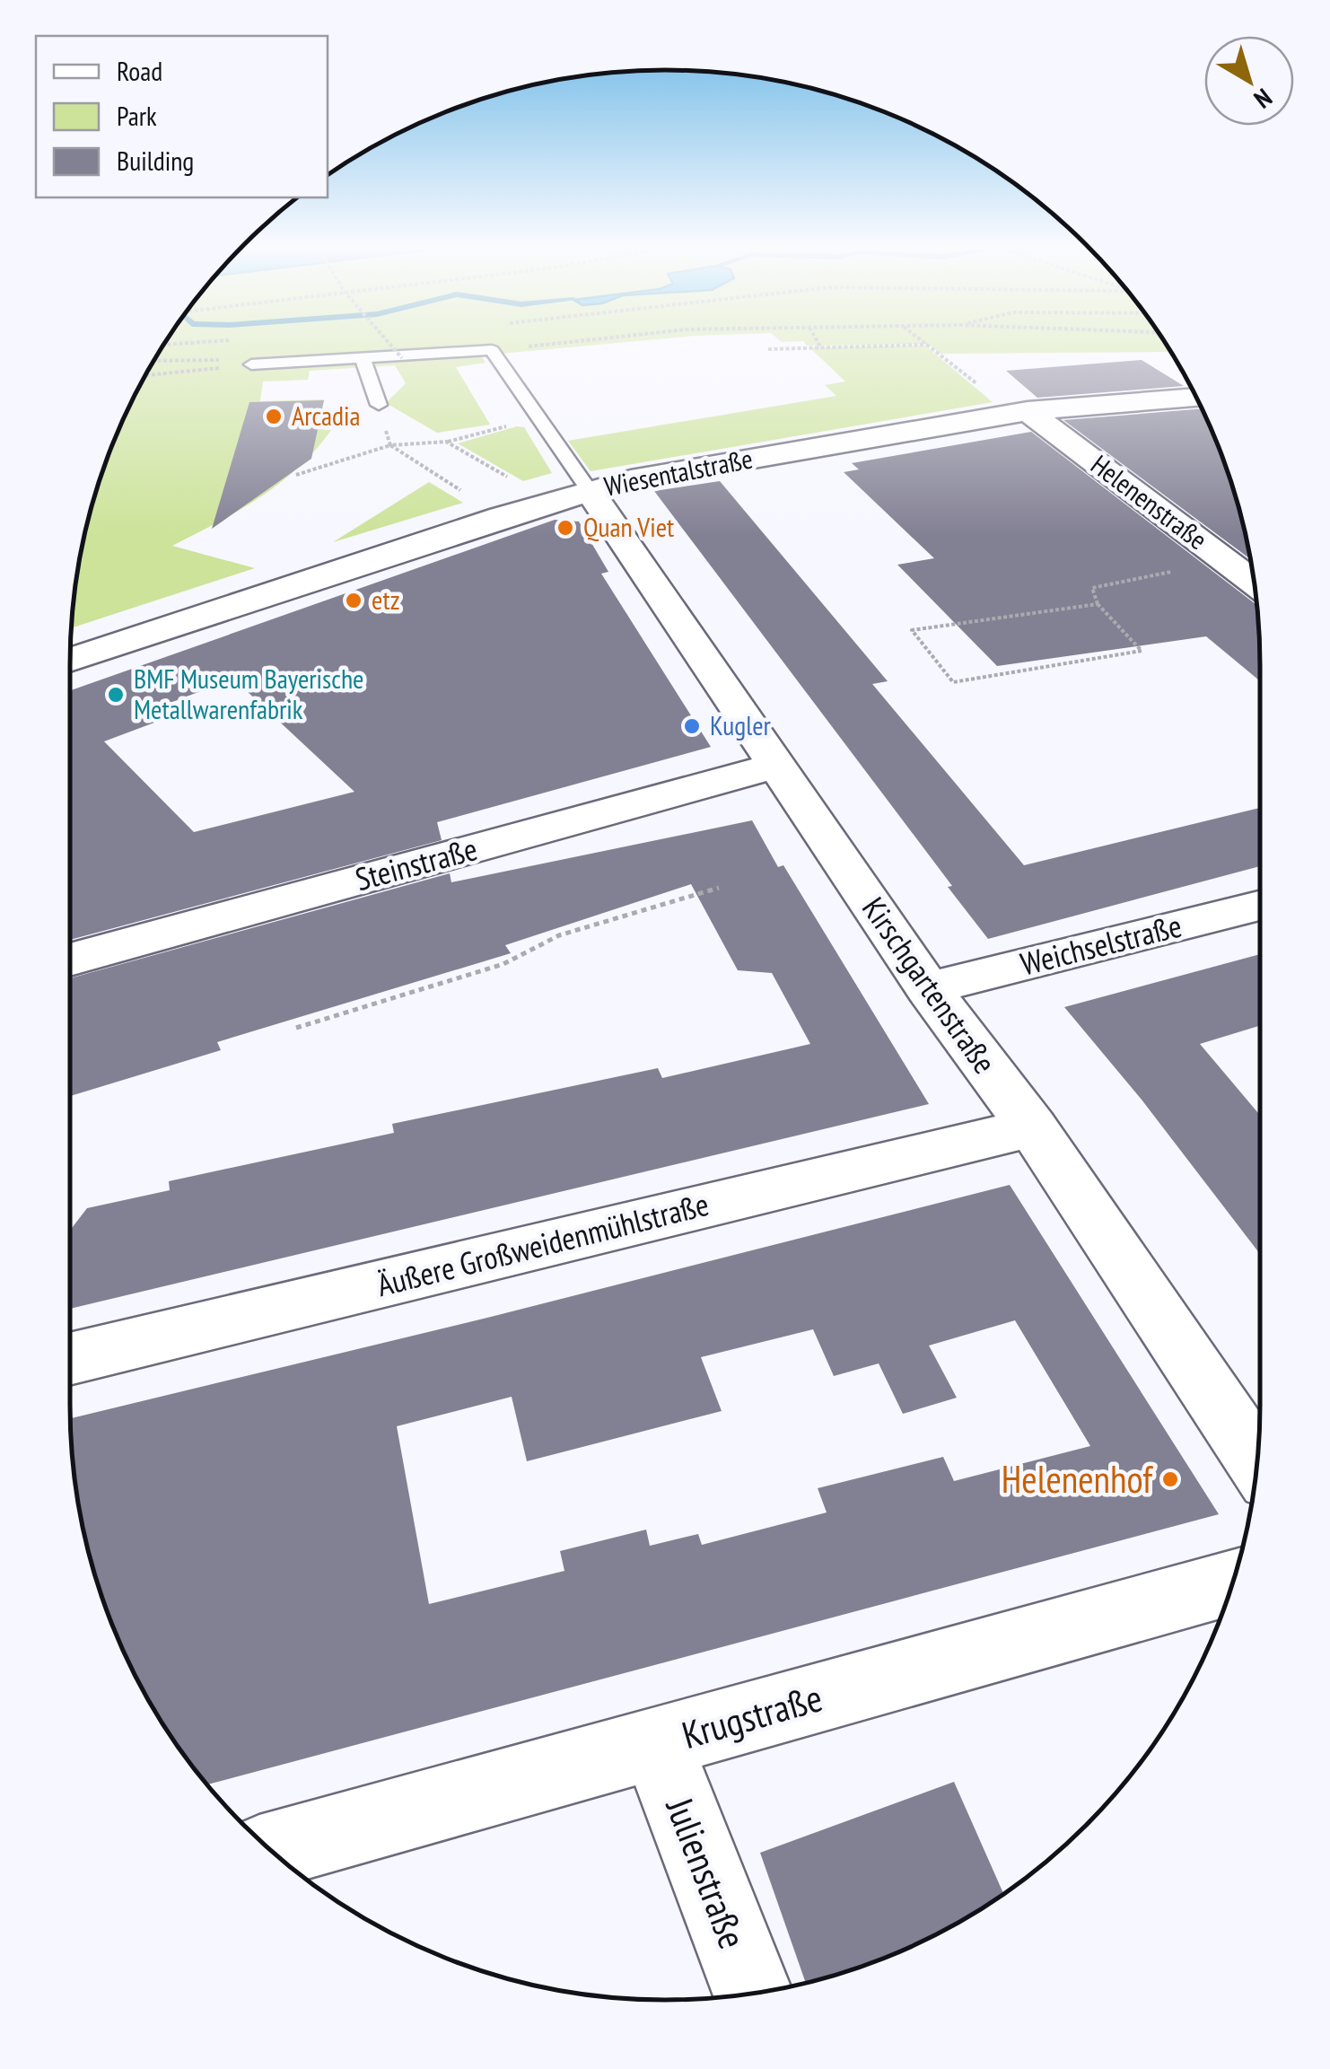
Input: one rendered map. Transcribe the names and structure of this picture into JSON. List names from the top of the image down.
{
  "streets": {
    "street": [
      "Wiesentalstraße",
      "Helenenstraße",
      "Steinstraße",
      "Weichselstraße",
      "Kirschgartenstraße",
      "Äußere Großweidenmühlstraße",
      "Krugstraße",
      "Julienstraße"
    ]
  },
  "crossings": [
    ["Wiesentalstraße", "Helenenstraße"],
    ["Wiesentalstraße", "Kirschgartenstraße"],
    ["Steinstraße", "Kirschgartenstraße"],
    ["Weichselstraße", "Kirschgartenstraße"],
    ["Kirschgartenstraße", "Äußere Großweidenmühlstraße"],
    ["Krugstraße", "Julienstraße"]
  ],
  "places": [
    "Arcadia",
    "Quan Viet",
    "etz",
    "BMF Museum Bayerische Metallwarenfabrik",
    "Kugler",
    "Helenenhof"
  ],
  "legend": ["Road", "Park", "Building"],
  "north": "bottom right"
}
